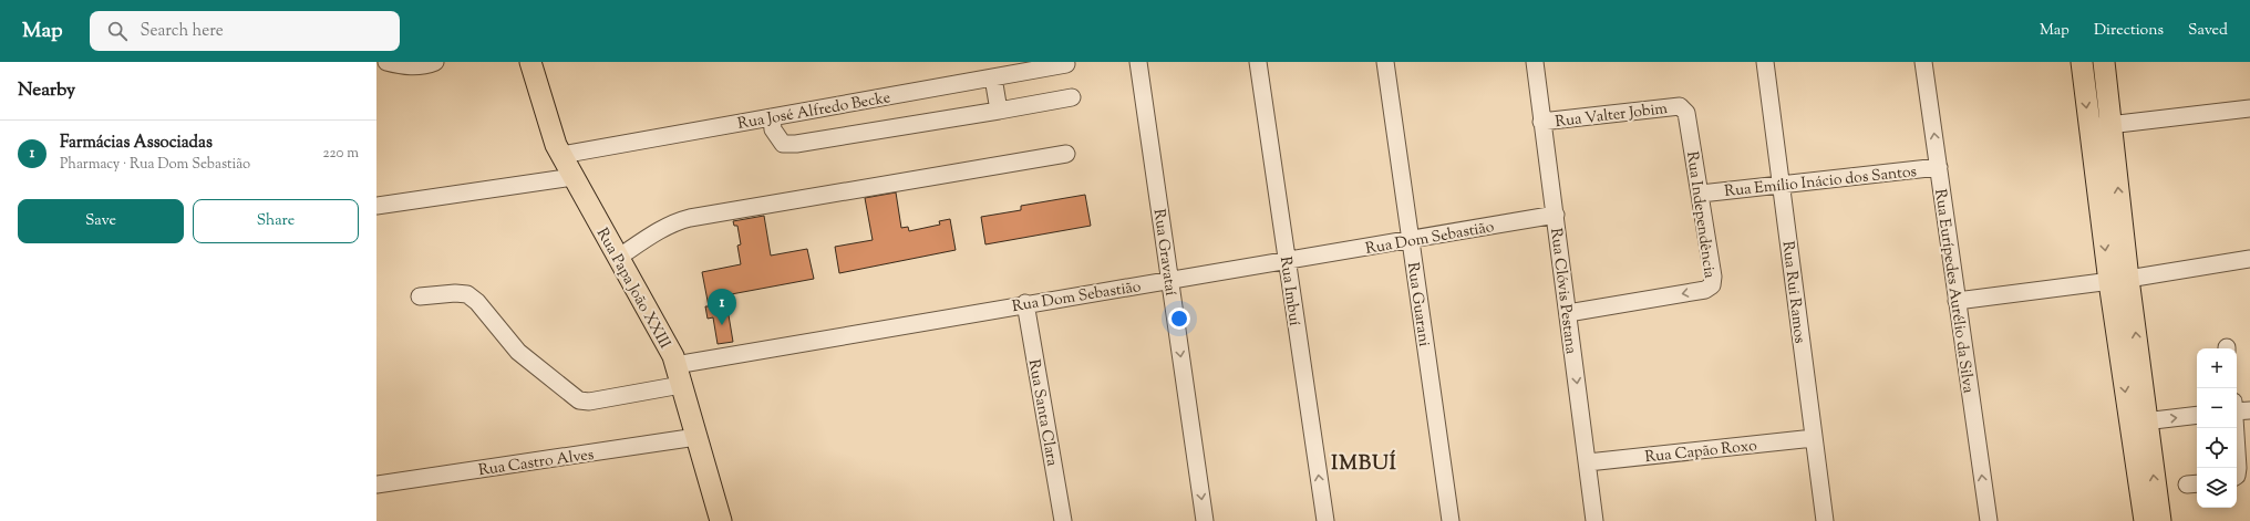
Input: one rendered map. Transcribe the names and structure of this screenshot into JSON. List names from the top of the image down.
{
  "streets": {
    "main road": ["Rua Papa João XXIII"],
    "street": [
      "Rua José Alfredo Becke",
      "Rua Valter Jobim",
      "Rua Emílio Inácio dos Santos",
      "Rua Independência",
      "Rua Dom Sebastião",
      "Rua Gravataí",
      "Rua Imbuí",
      "Rua Clóvis Pestana",
      "Rua Eurípedes Aurélio da Silva",
      "Rua Rui Ramos",
      "Rua Guarani",
      "Rua Santa Clara",
      "Rua Capão Roxo",
      "Rua Castro Alves"
    ]
  },
  "crossings": [
    ["Rua José Alfredo Becke", "Rua Papa João XXIII"],
    ["Rua Valter Jobim", "Rua Independência"],
    ["Rua Valter Jobim", "Rua Clóvis Pestana"],
    ["Rua Emílio Inácio dos Santos", "Rua Independência"],
    ["Rua Emílio Inácio dos Santos", "Rua Eurípedes Aurélio da Silva"],
    ["Rua Emílio Inácio dos Santos", "Rua Rui Ramos"],
    ["Rua Independência", "Rua Clóvis Pestana"],
    ["Rua Dom Sebastião", "Rua Gravataí"],
    ["Rua Dom Sebastião", "Rua Papa João XXIII"],
    ["Rua Dom Sebastião", "Rua Imbuí"],
    ["Rua Dom Sebastião", "Rua Clóvis Pestana"],
    ["Rua Dom Sebastião", "Rua Guarani"],
    ["Rua Dom Sebastião", "Rua Santa Clara"],
    ["Rua Papa João XXIII", "Rua Castro Alves"],
    ["Rua Clóvis Pestana", "Rua Capão Roxo"],
    ["Rua Rui Ramos", "Rua Capão Roxo"]
  ],
  "one_way": ["Rua Gravataí", "Rua Imbuí", "Rua Eurípedes Aurélio da Silva"],
  "districts": ["IMBUÍ"],
  "page": {
    "header": "Map",
    "search": "Search here",
    "nav": ["Map", "Directions", "Saved"],
    "heading": "Nearby",
    "list": [
      {
        "mark": "1",
        "name": "Farmácias Associadas",
        "note": "Pharmacy · Rua Dom Sebastião",
        "value": "220 m"
      }
    ],
    "buttons": ["Save", "Share"],
    "pins": "1",
    "map_buttons": ["+", "−"]
  }
}
